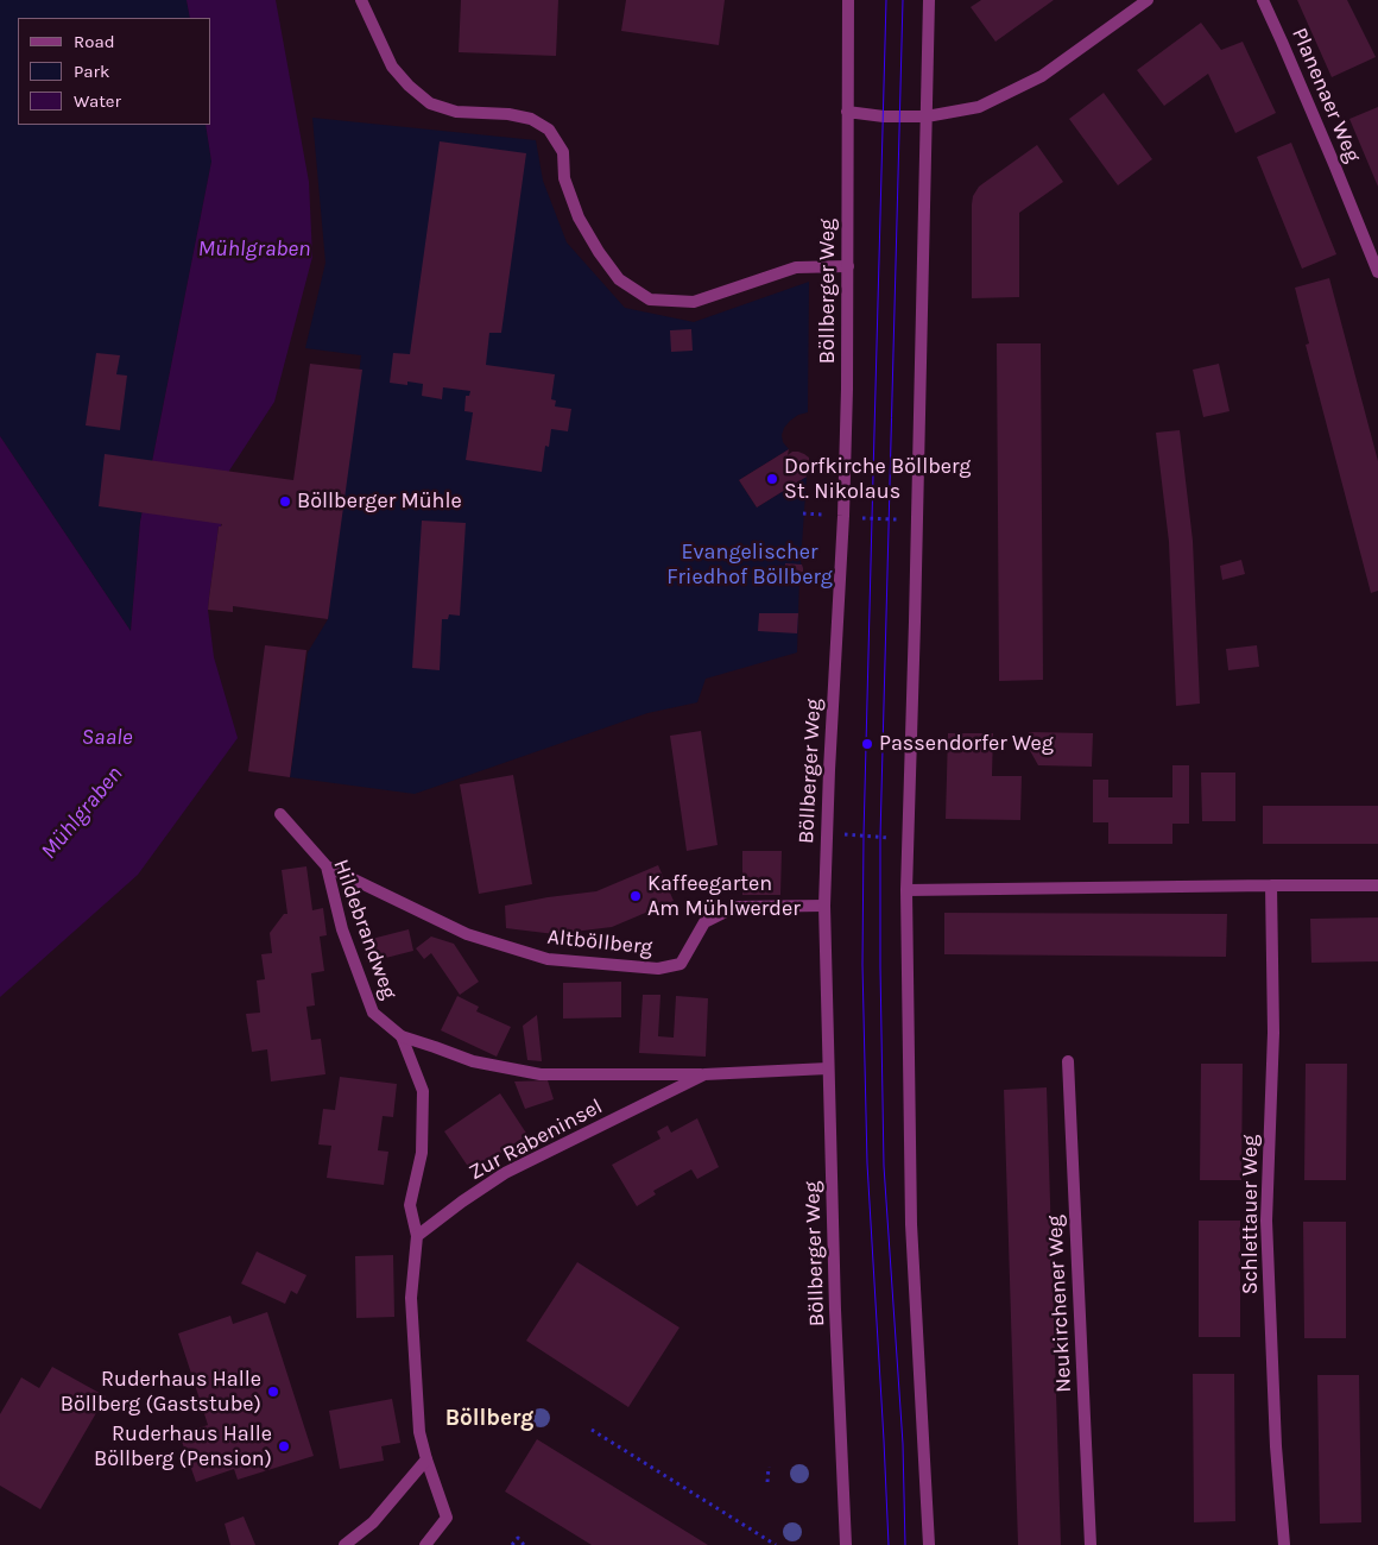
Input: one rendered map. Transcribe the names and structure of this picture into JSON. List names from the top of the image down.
{
  "streets": {
    "street": [
      "Planenaer Weg",
      "Böllberger Weg",
      "Hildebrandweg",
      "Altböllberg",
      "Zur Rabeninsel",
      "Schlettauer Weg",
      "Neukirchener Weg"
    ]
  },
  "crossings": [
    ["Böllberger Weg", "Altböllberg"],
    ["Böllberger Weg", "Zur Rabeninsel"],
    ["Hildebrandweg", "Altböllberg"],
    ["Hildebrandweg", "Zur Rabeninsel"]
  ],
  "districts": ["Böllberg"],
  "water": ["Mühlgraben", "Saale"],
  "parks": ["Evangelischer Friedhof Böllberg"],
  "places": [
    "Dorfkirche Böllberg St. Nikolaus",
    "Böllberger Mühle",
    "Passendorfer Weg",
    "Kaffeegarten Am Mühlwerder",
    "Ruderhaus Halle Böllberg (Gaststube)",
    "Ruderhaus Halle Böllberg (Pension)"
  ],
  "legend": ["Road", "Park", "Water"]
}
